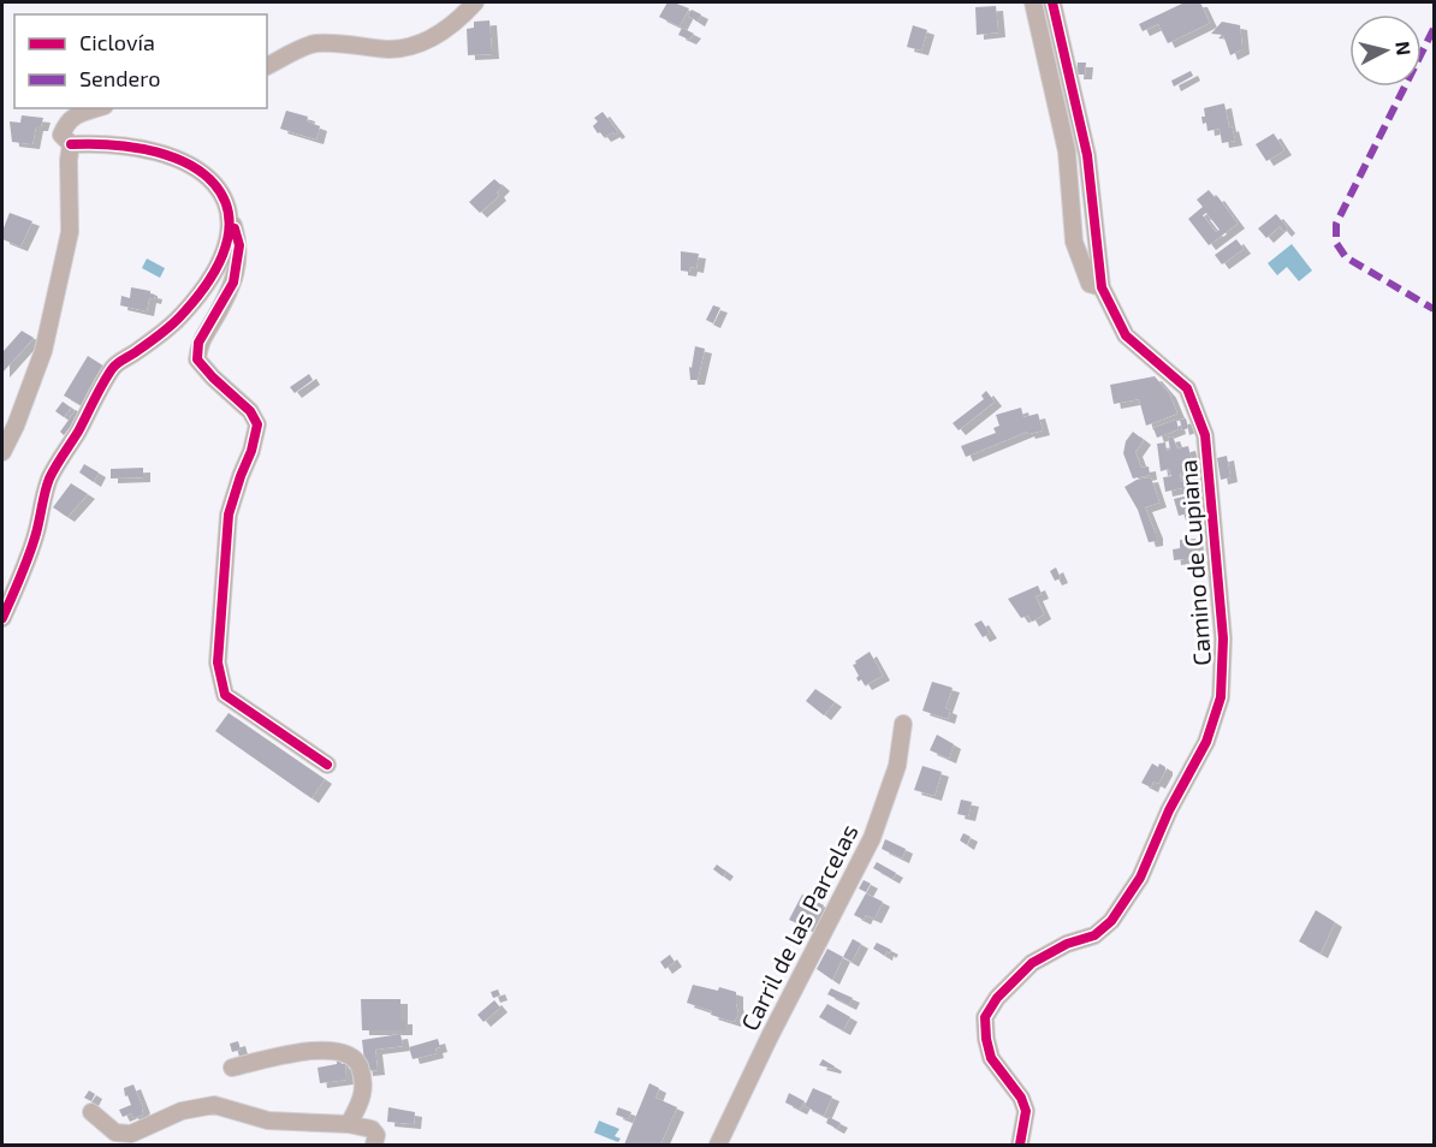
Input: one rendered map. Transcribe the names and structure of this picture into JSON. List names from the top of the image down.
{
  "streets": {
    "street": ["Camino de Cupiana", "Carril de las Parcelas"]
  },
  "legend": ["Ciclovía", "Sendero"],
  "north": "right"
}
